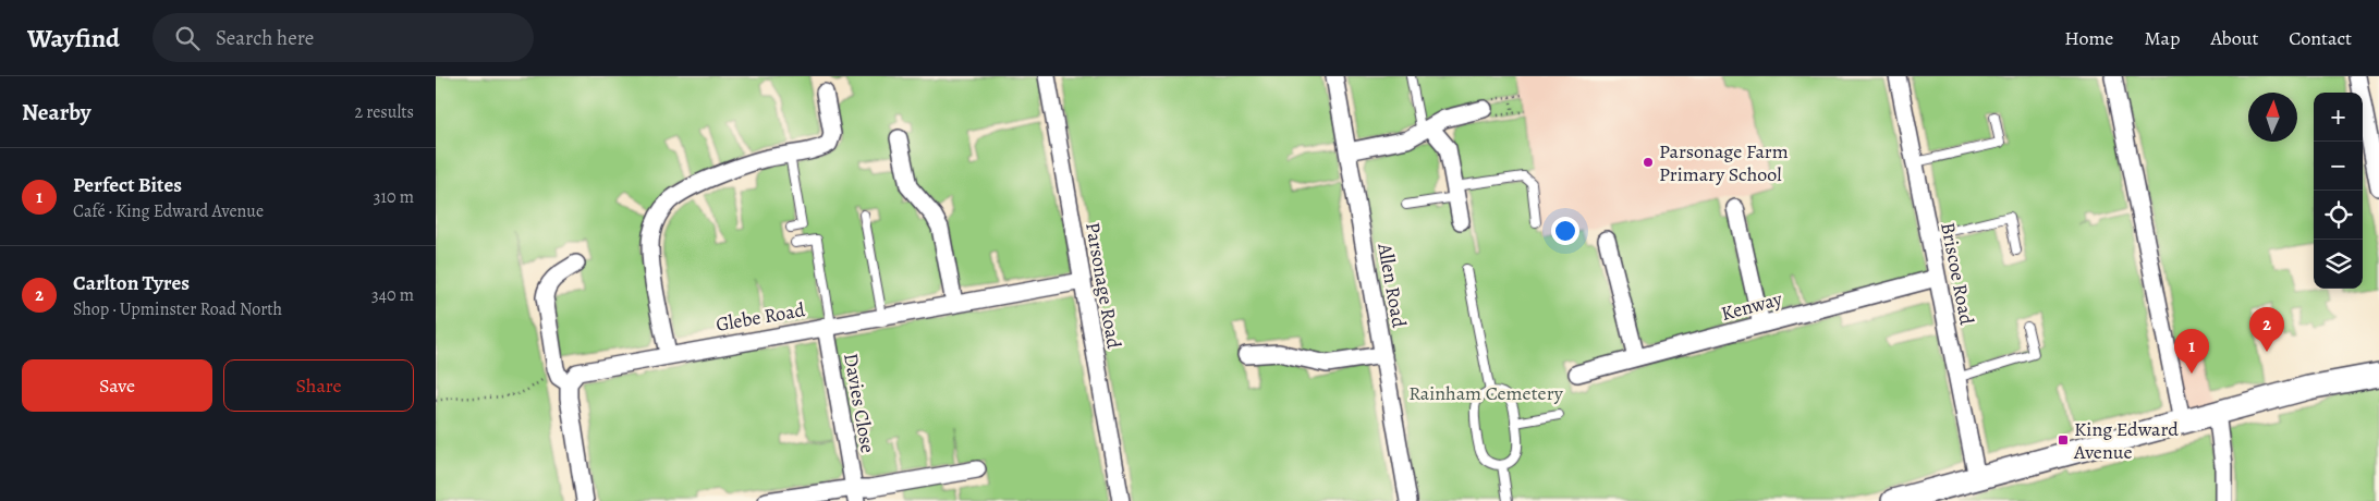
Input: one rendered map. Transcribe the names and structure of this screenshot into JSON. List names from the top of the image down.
{
  "streets": {
    "street": [
      "Briscoe Road",
      "Parsonage Road",
      "Allen Road",
      "Kenway",
      "Glebe Road",
      "Davies Close"
    ]
  },
  "crossings": [
    ["Briscoe Road", "Kenway"],
    ["Parsonage Road", "Glebe Road"],
    ["Glebe Road", "Davies Close"]
  ],
  "parks": ["Rainham Cemetery"],
  "places": {
    "other": ["Parsonage Farm Primary School"],
    "transit": ["King Edward Avenue"]
  },
  "north": "top",
  "page": {
    "header": "Wayfind",
    "search": "Search here",
    "nav": [
      "Home",
      "Map",
      "About",
      "Contact"
    ],
    "heading": ["Nearby", "2 results"],
    "map_buttons": ["+", "−"],
    "list": [
      {
        "mark": "1",
        "name": "Perfect Bites",
        "note": "Café · King Edward Avenue",
        "value": "310 m"
      },
      {
        "mark": "2",
        "name": "Carlton Tyres",
        "note": "Shop · Upminster Road North",
        "value": "340 m"
      }
    ],
    "pins": ["2", "1"],
    "buttons": ["Save", "Share"]
  }
}
